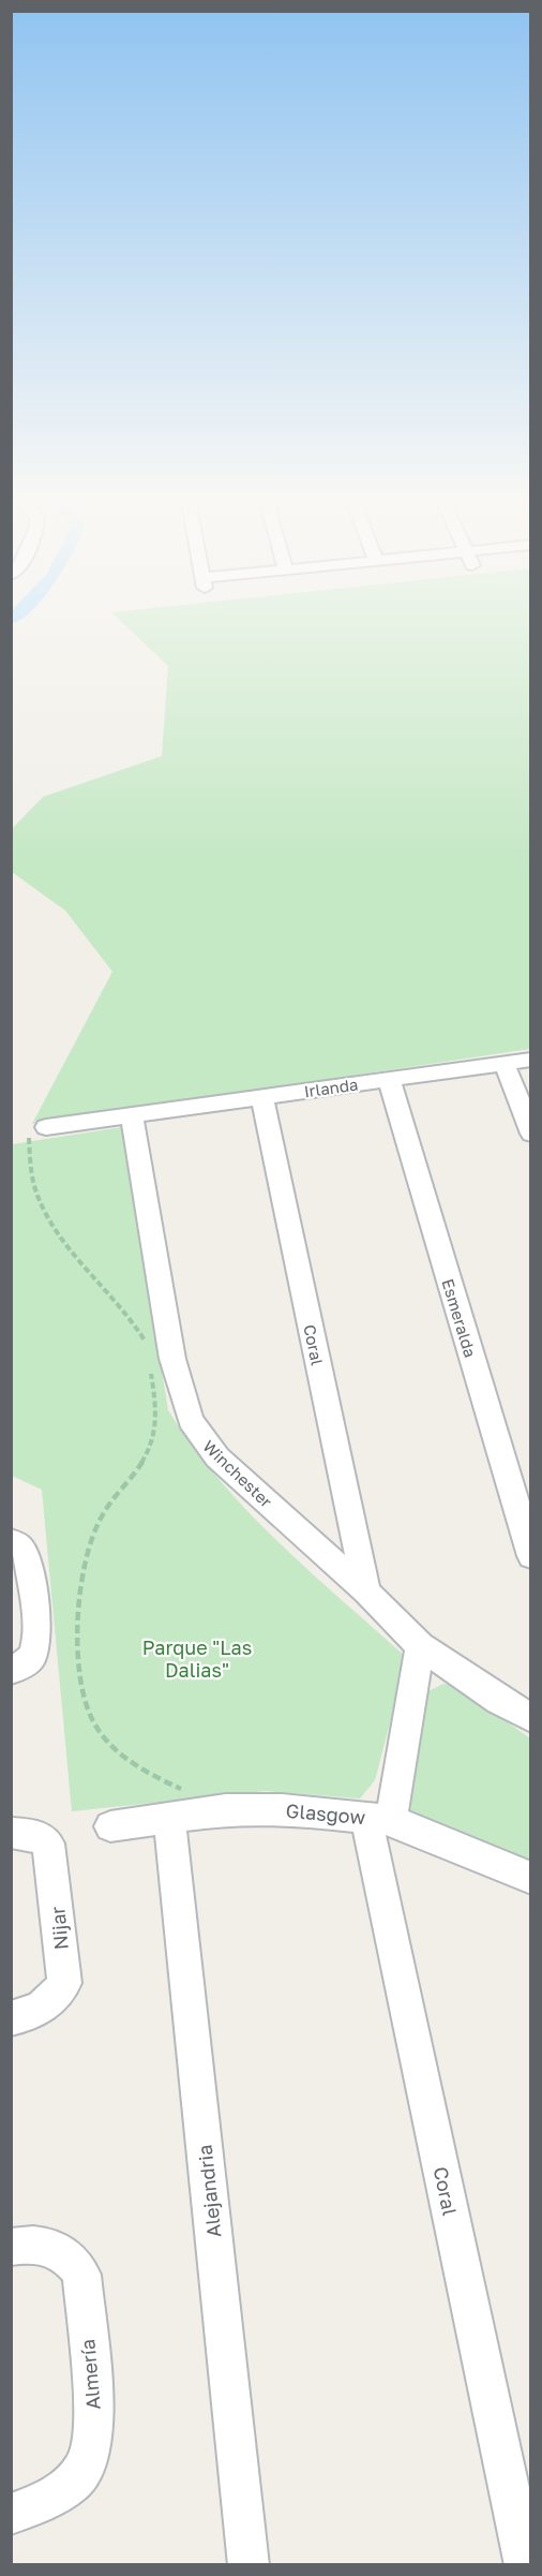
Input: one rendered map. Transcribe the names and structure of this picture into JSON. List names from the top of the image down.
{
  "streets": {
    "street": [
      "Irlanda",
      "Esmeralda",
      "Coral",
      "Winchester",
      "Glasgow",
      "Nijar",
      "Alejandria",
      "Almería"
    ]
  },
  "crossings": [
    ["Irlanda", "Esmeralda"],
    ["Irlanda", "Coral"],
    ["Irlanda", "Winchester"],
    ["Coral", "Winchester"],
    ["Coral", "Glasgow"],
    ["Glasgow", "Alejandria"]
  ],
  "parks": ["Parque \"Las Dalias\""]
}
